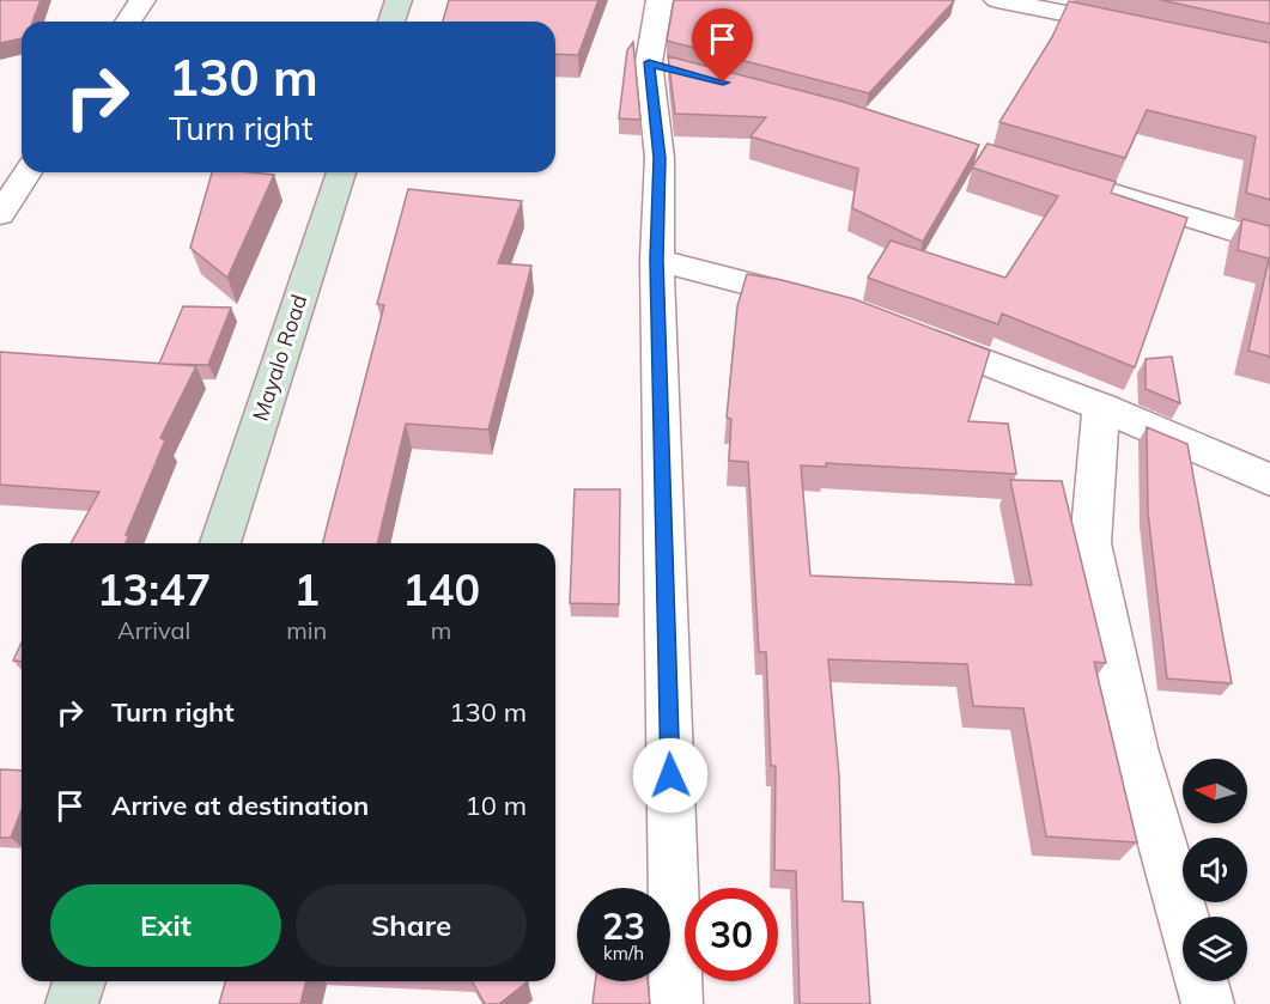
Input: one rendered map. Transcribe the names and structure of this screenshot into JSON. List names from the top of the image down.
{
  "streets": {
    "street": ["Mayalo Road"]
  },
  "north": "left",
  "page": {
    "turn": ["130 m", "Turn right"],
    "eta": [
      "13:47",
      "Arrival",
      "1",
      "min",
      "140",
      "m"
    ],
    "list": [
      {
        "name": "Turn right",
        "value": "130 m"
      },
      {
        "name": "Arrive at destination",
        "value": "10 m"
      }
    ],
    "buttons": ["Exit", "Share"],
    "speed": "23 km/h",
    "limit": "30"
  }
}
